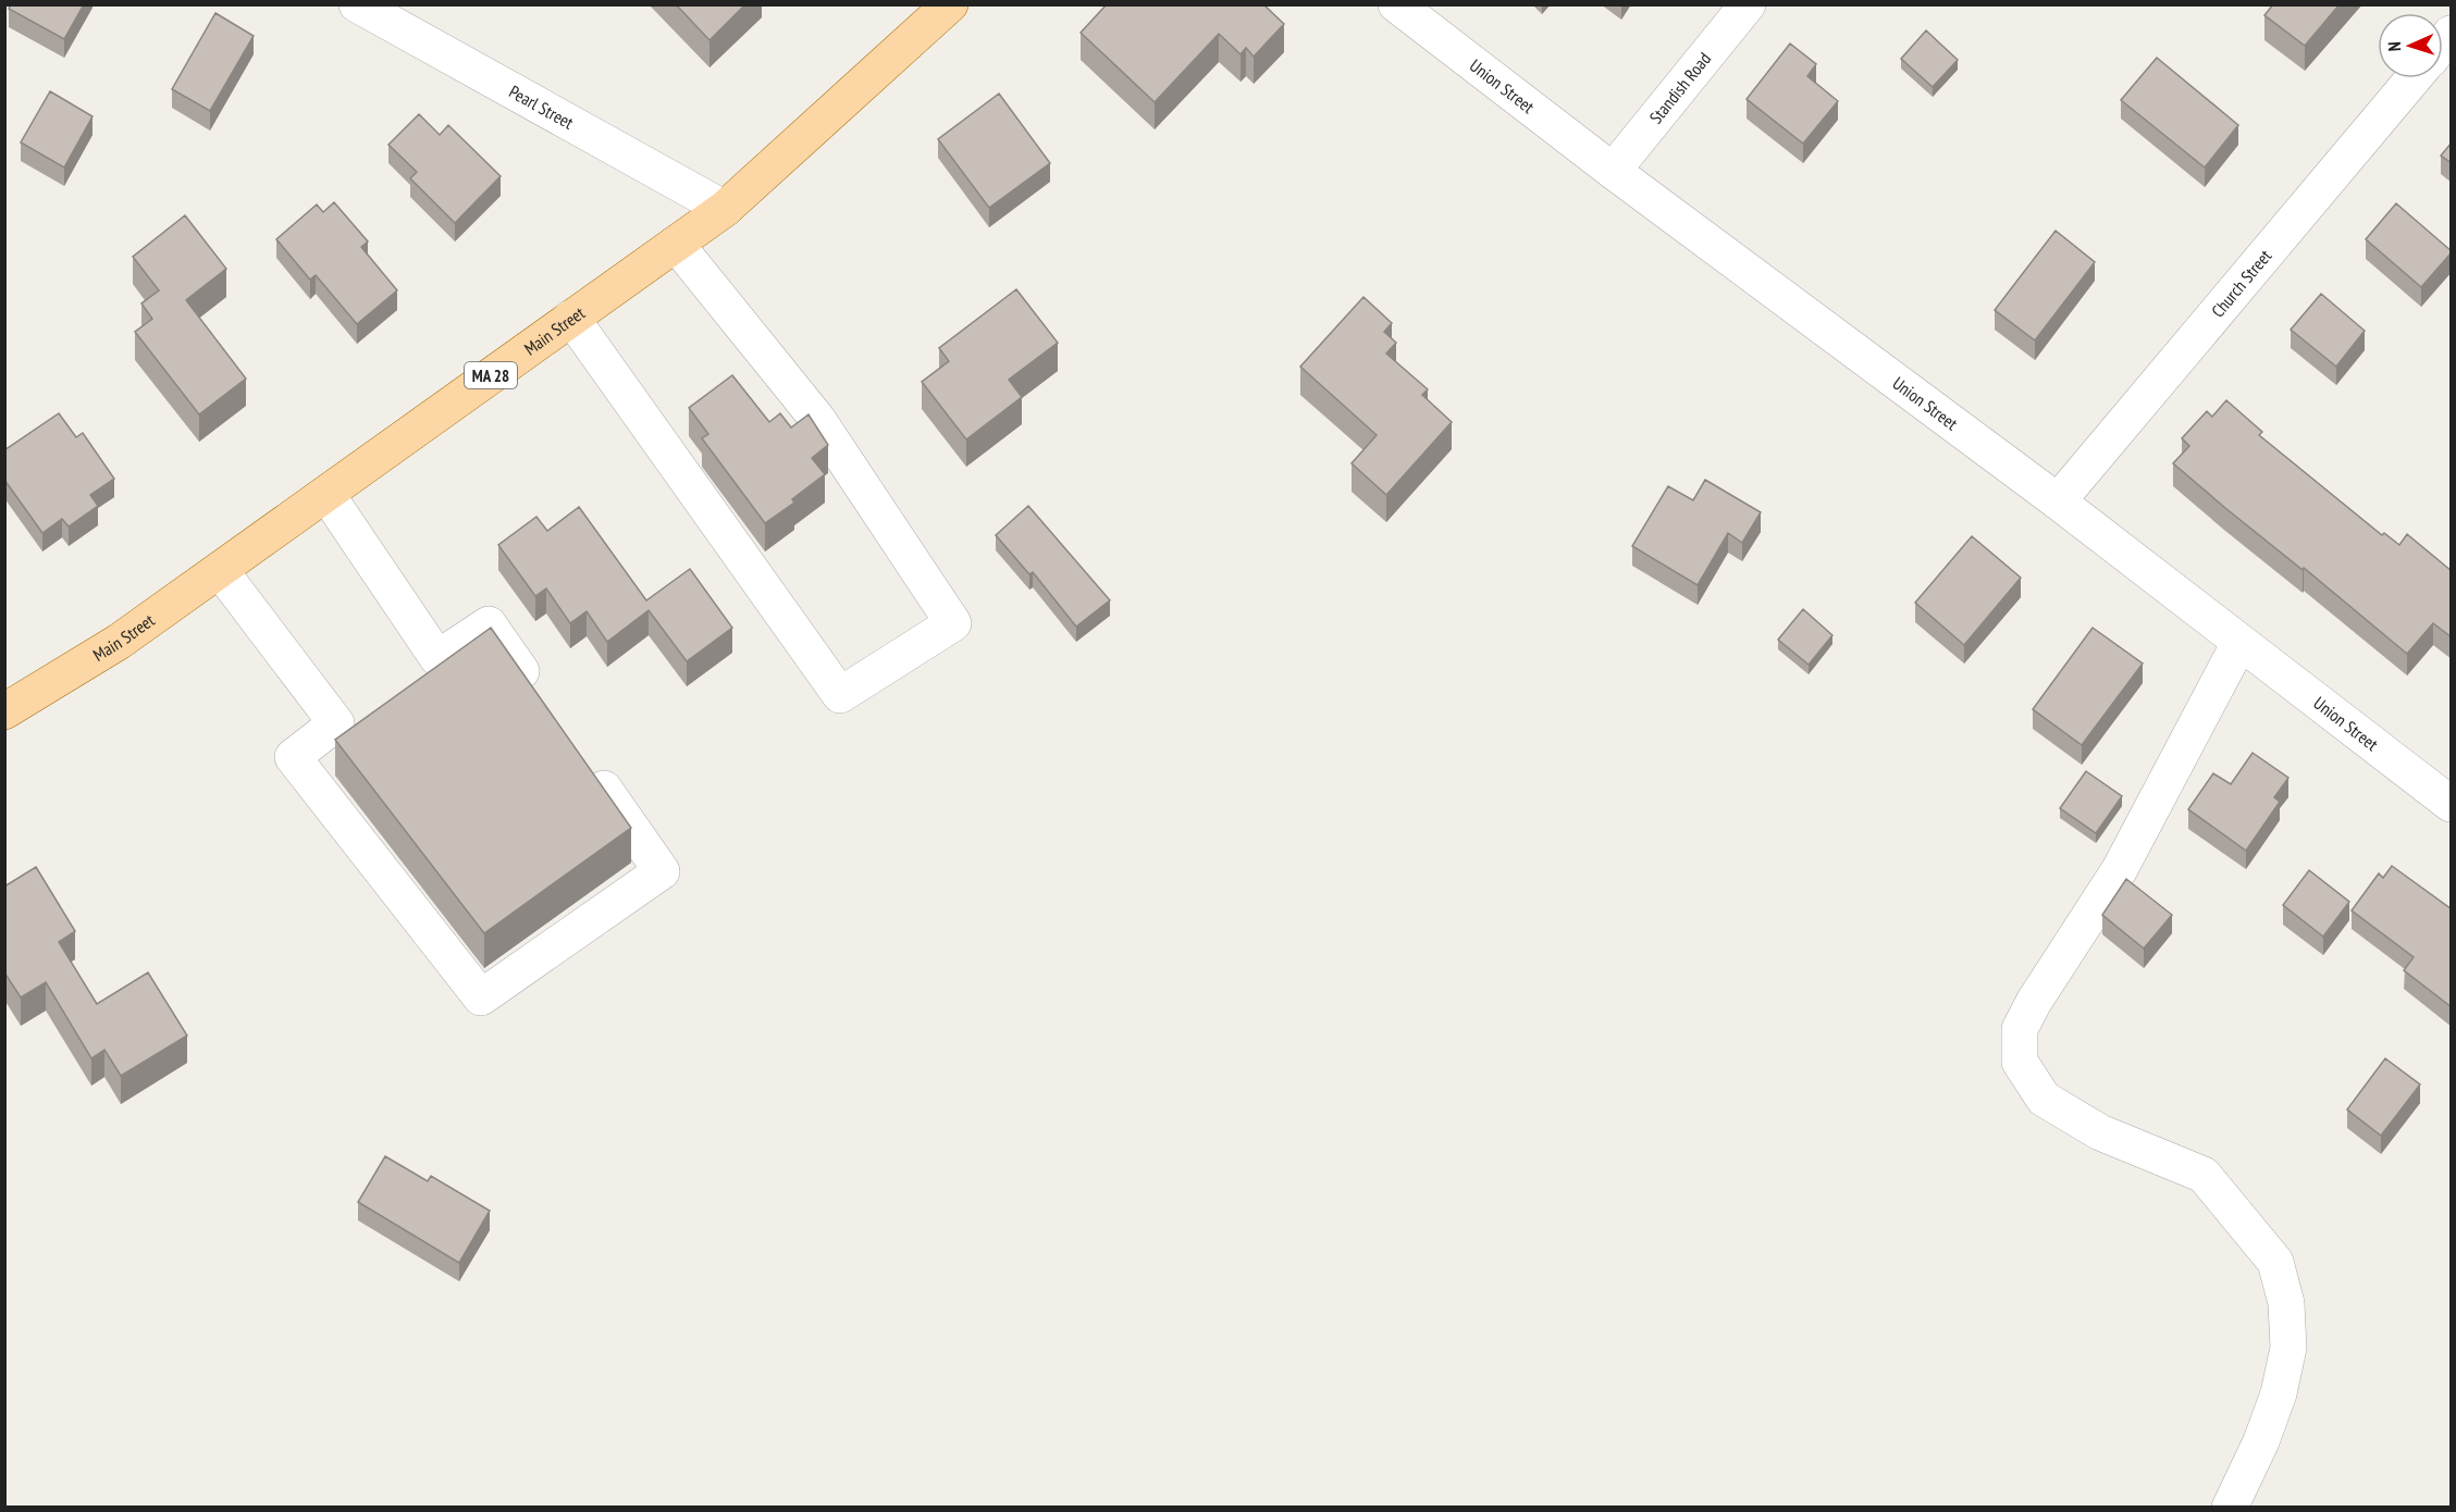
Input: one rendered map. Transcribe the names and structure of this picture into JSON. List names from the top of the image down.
{
  "streets": {
    "main road": ["Main Street", "MA 28"],
    "street": [
      "Union Street",
      "Standish Road",
      "Pearl Street",
      "Church Street"
    ]
  },
  "crossings": [
    ["Union Street", "Standish Road"],
    ["Union Street", "Church Street"],
    ["Pearl Street", "Main Street"]
  ],
  "north": "left"
}
